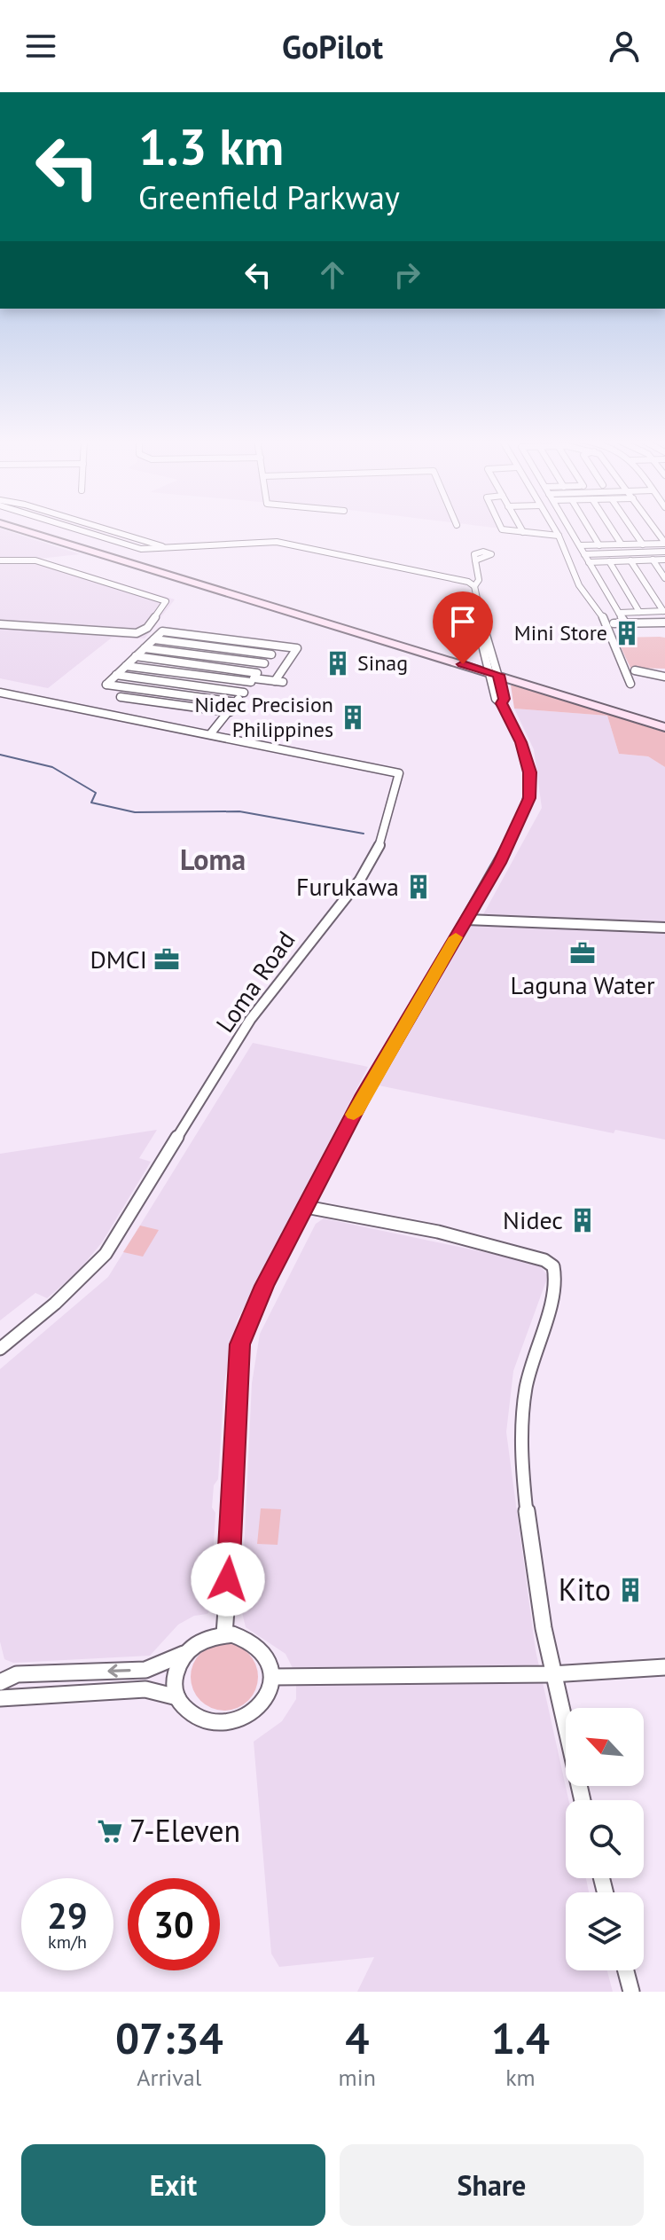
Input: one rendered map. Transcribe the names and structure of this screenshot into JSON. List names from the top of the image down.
{
  "streets": {
    "street": ["Loma Road"]
  },
  "districts": ["Loma"],
  "places": {
    "building": [
      "Mini Store",
      "Sinag",
      "Nidec Precision Philippines",
      "Furukawa",
      "Nidec",
      "Kito"
    ],
    "office": ["Laguna Water", "DMCI"],
    "supermarket": ["7-Eleven"]
  },
  "north": "top left",
  "page": {
    "header": "GoPilot",
    "turn": ["1.3 km", "Greenfield Parkway"],
    "speed": "29 km/h",
    "limit": "30",
    "eta": [
      "07:34",
      "Arrival",
      "4",
      "min",
      "1.4",
      "km"
    ],
    "buttons": ["Exit", "Share"]
  }
}
